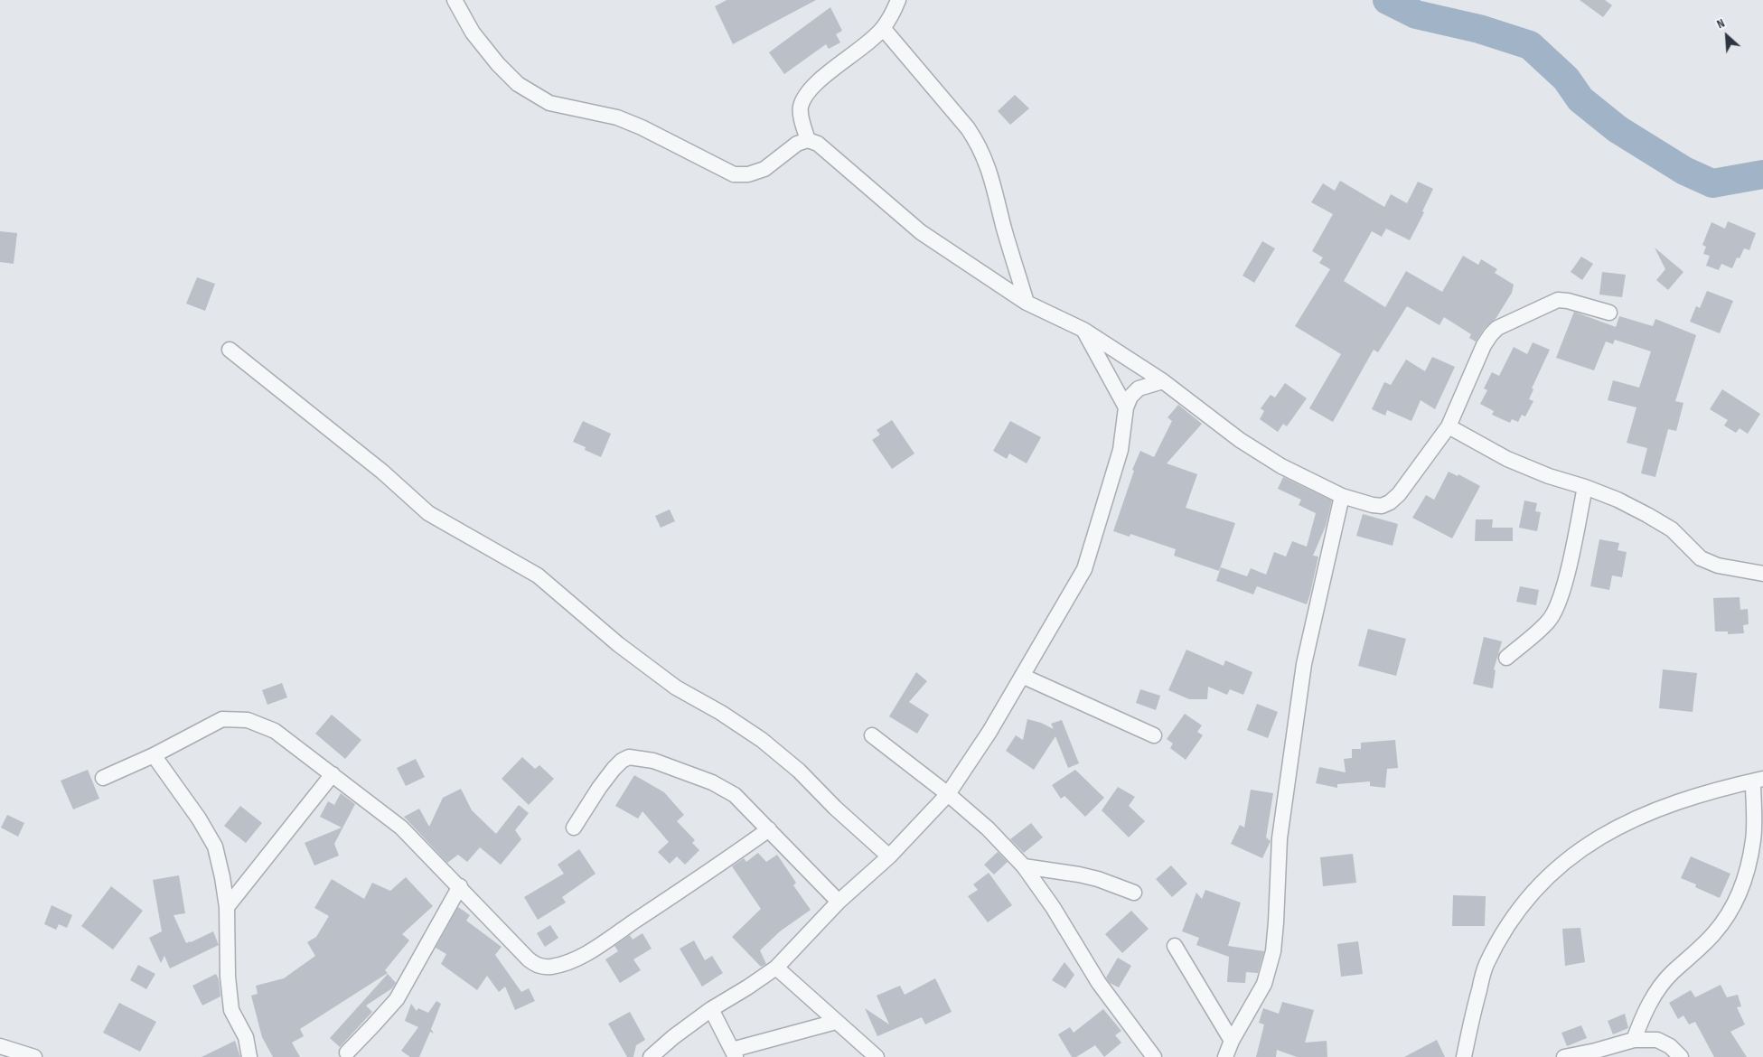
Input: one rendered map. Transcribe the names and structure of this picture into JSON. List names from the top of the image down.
{
  "north": "top left"
}
